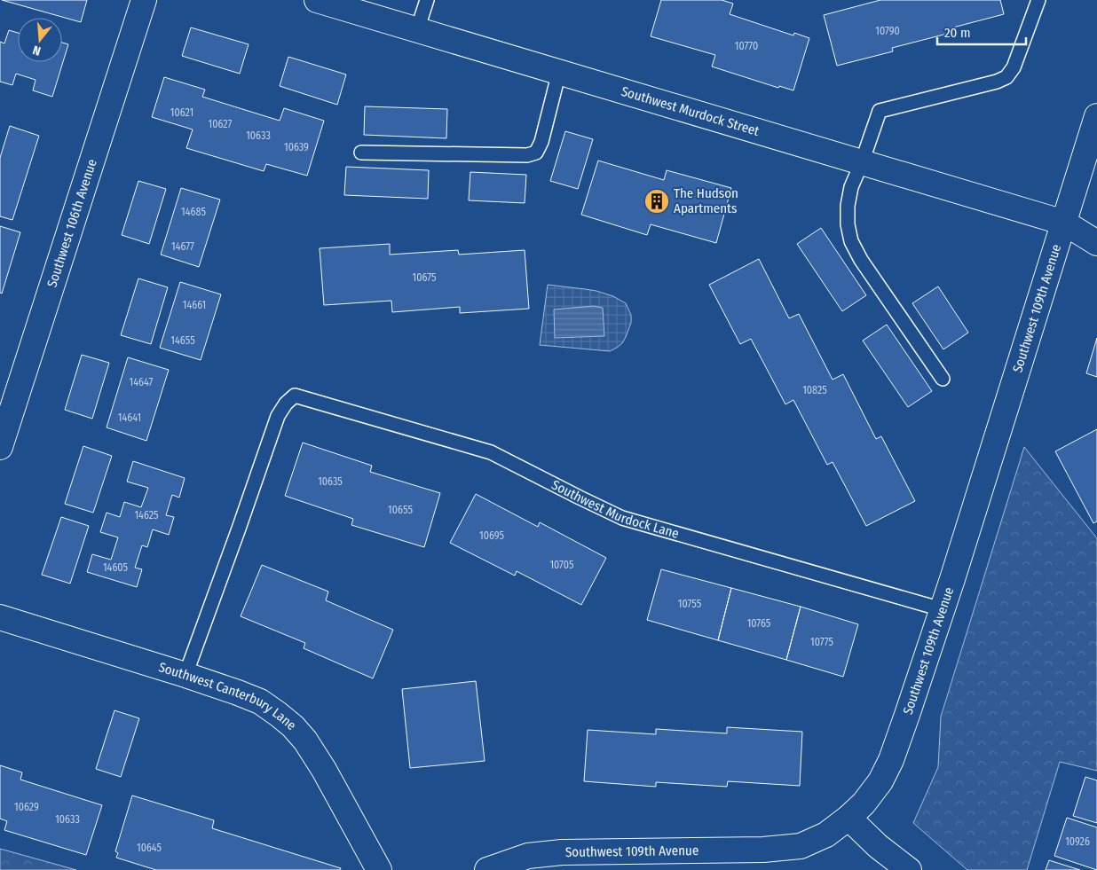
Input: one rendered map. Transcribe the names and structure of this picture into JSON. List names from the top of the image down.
{
  "streets": {
    "street": [
      "Southwest Murdock Street",
      "Southwest 106th Avenue",
      "Southwest 109th Avenue",
      "Southwest Canterbury Lane"
    ],
    "lane": ["Southwest Murdock Lane"]
  },
  "crossings": [
    ["Southwest Murdock Street", "Southwest 109th Avenue"],
    ["Southwest 109th Avenue", "Southwest Murdock Lane"],
    ["Southwest Murdock Lane", "Southwest Canterbury Lane"]
  ],
  "places": {
    "building": ["The Hudson Apartments"]
  },
  "house_numbers": [
    "10790",
    "10770",
    "10621",
    "10627",
    "10633",
    "10639",
    "14685",
    "14677",
    "10675",
    "14661",
    "14655",
    "14647",
    "10825",
    "14641",
    "10635",
    "10655",
    "14625",
    "10695",
    "10705",
    "14605",
    "10755",
    "10765",
    "10775",
    "10629",
    "10633",
    "10926",
    "10645"
  ],
  "scale_bar": "20 m",
  "north": "bottom"
}
